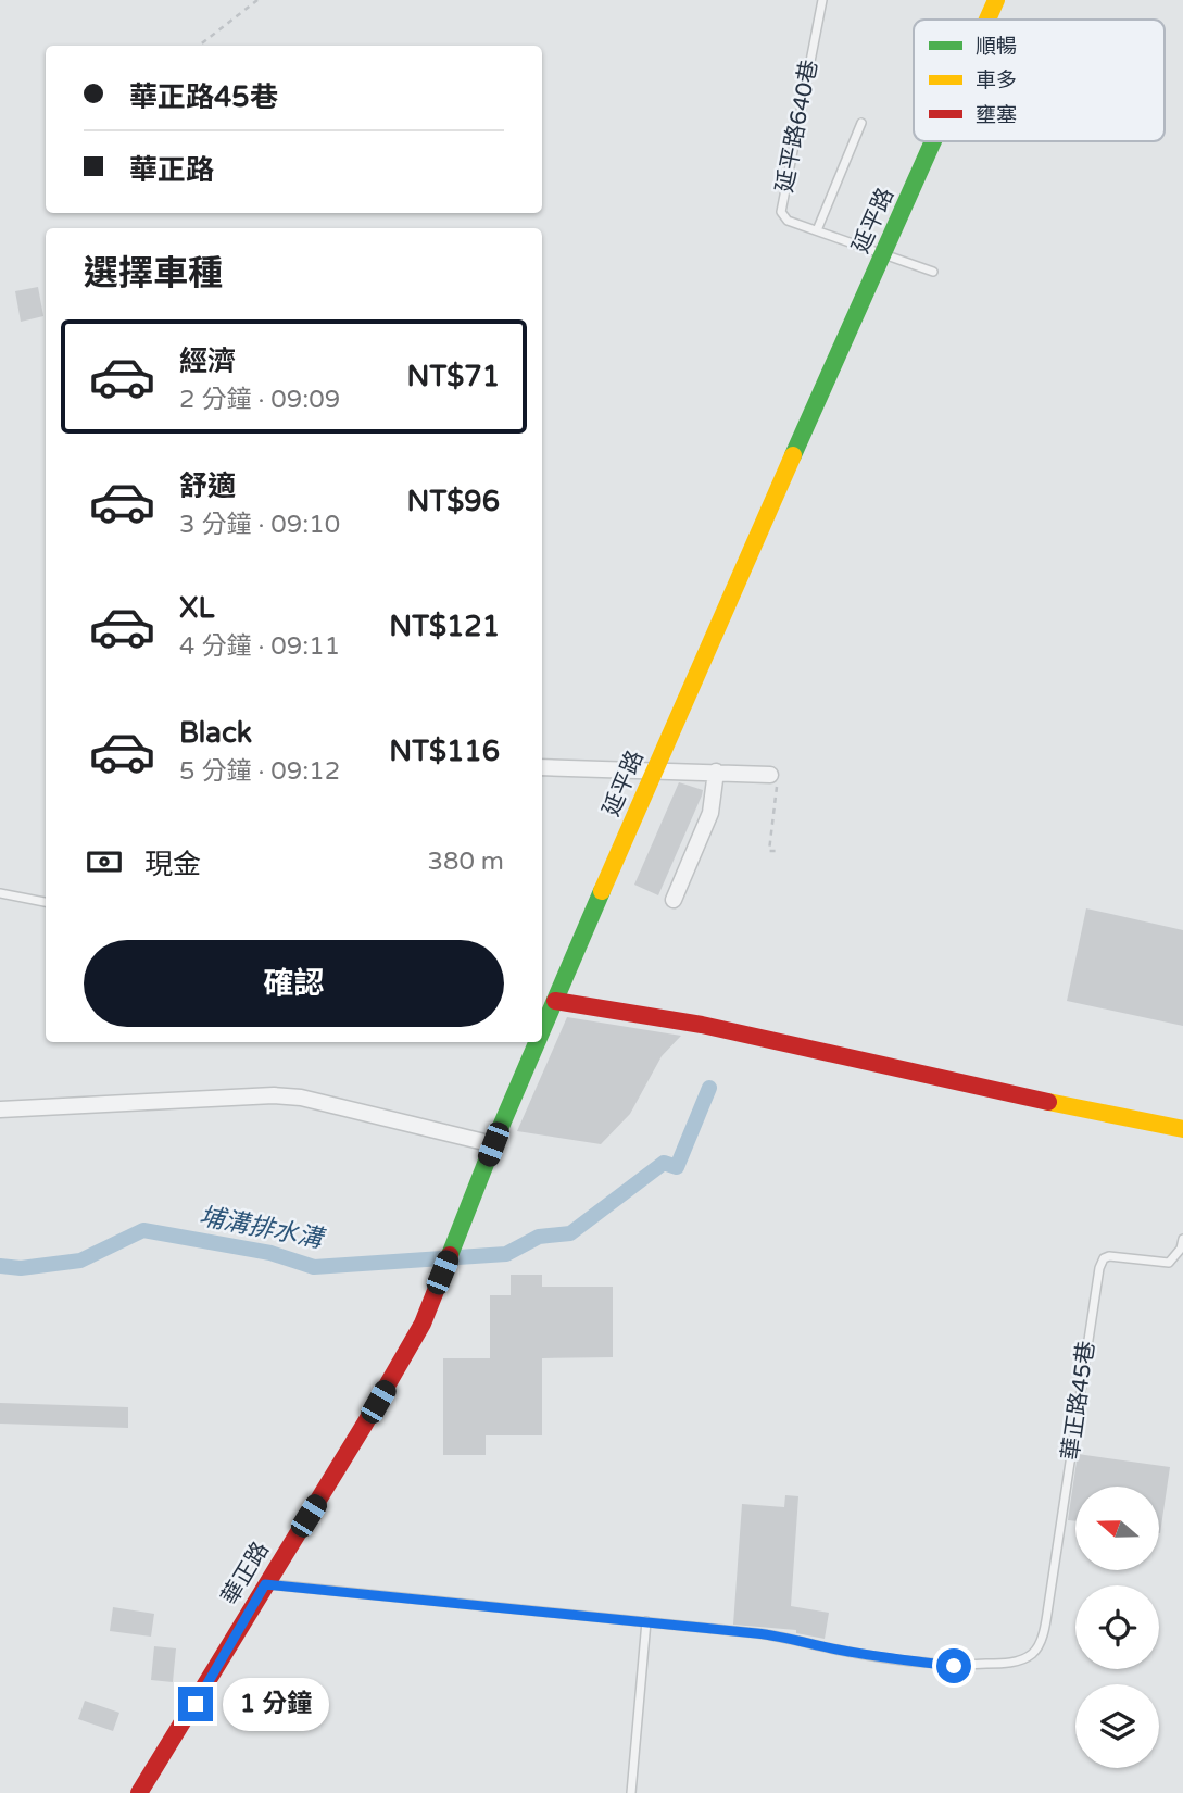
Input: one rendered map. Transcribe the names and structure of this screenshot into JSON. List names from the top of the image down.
{
  "streets": {
    "street": ["延平路", "華正路"],
    "lane": ["延平路640巷", "華正路45巷"]
  },
  "crossings": [
    ["延平路640巷", "延平路"],
    ["延平路", "華正路"],
    ["華正路45巷", "華正路"]
  ],
  "water": ["埔溝排水溝"],
  "legend": ["順暢", "車多", "壅塞"],
  "north": "left",
  "page": {
    "banner": ["華正路45巷", "華正路"],
    "heading": "選擇車種",
    "list": [
      {
        "name": "經濟",
        "note": "2 分鐘 · 09:09",
        "value": "NT$71"
      },
      {
        "name": "舒適",
        "note": "3 分鐘 · 09:10",
        "value": "NT$96"
      },
      {
        "name": "XL",
        "note": "4 分鐘 · 09:11",
        "value": "NT$121"
      },
      {
        "name": "Black",
        "note": "5 分鐘 · 09:12",
        "value": "NT$116"
      }
    ],
    "pay": ["現金", "380 m"],
    "buttons": "確認",
    "bubble": "1 分鐘"
  }
}
